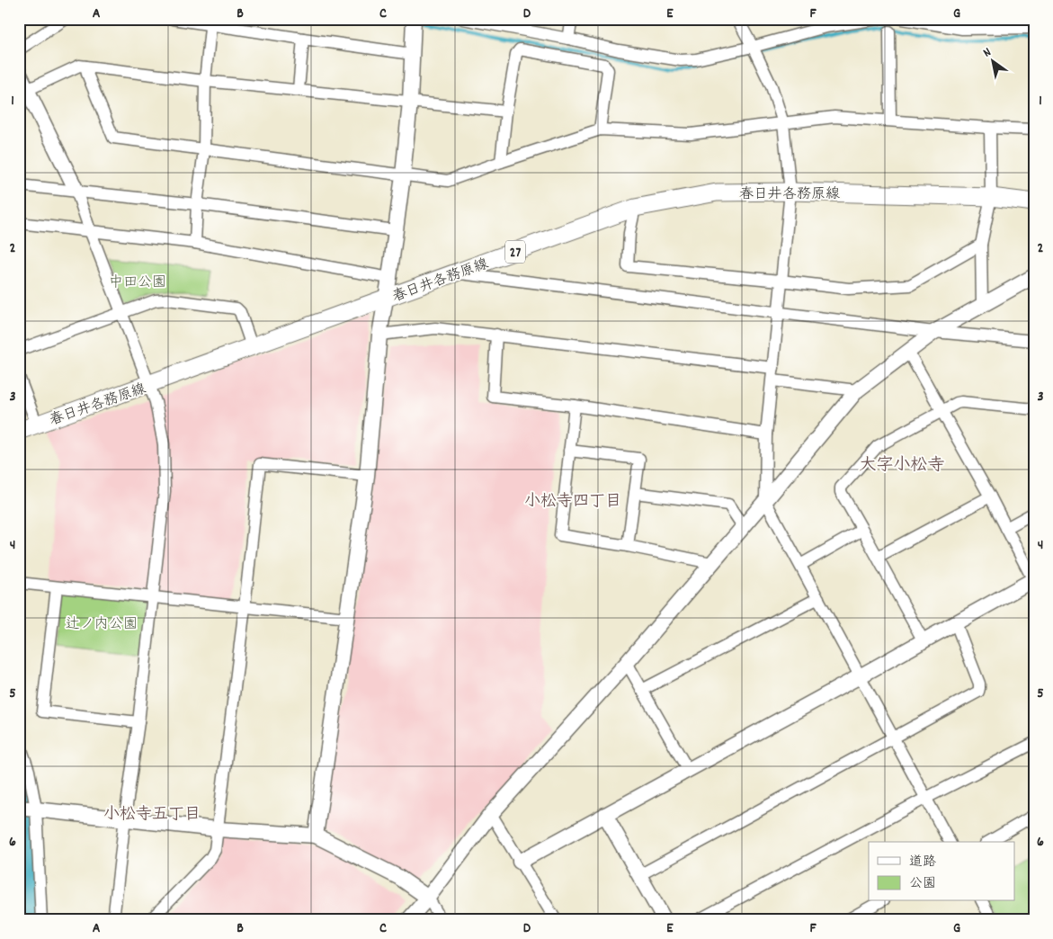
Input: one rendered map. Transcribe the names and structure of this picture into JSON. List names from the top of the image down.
{
  "streets": {
    "main road": ["春日井各務原線", "27"]
  },
  "districts": ["大字小松寺", "小松寺四丁目", "小松寺五丁目"],
  "parks": ["中田公園", "辻ノ内公園"],
  "legend": ["道路", "公園"],
  "north": "top left",
  "grid": {
    "columns": [
      "A",
      "B",
      "C",
      "D",
      "E",
      "F",
      "G"
    ],
    "rows": [
      "1",
      "2",
      "3",
      "4",
      "5",
      "6"
    ]
  }
}
